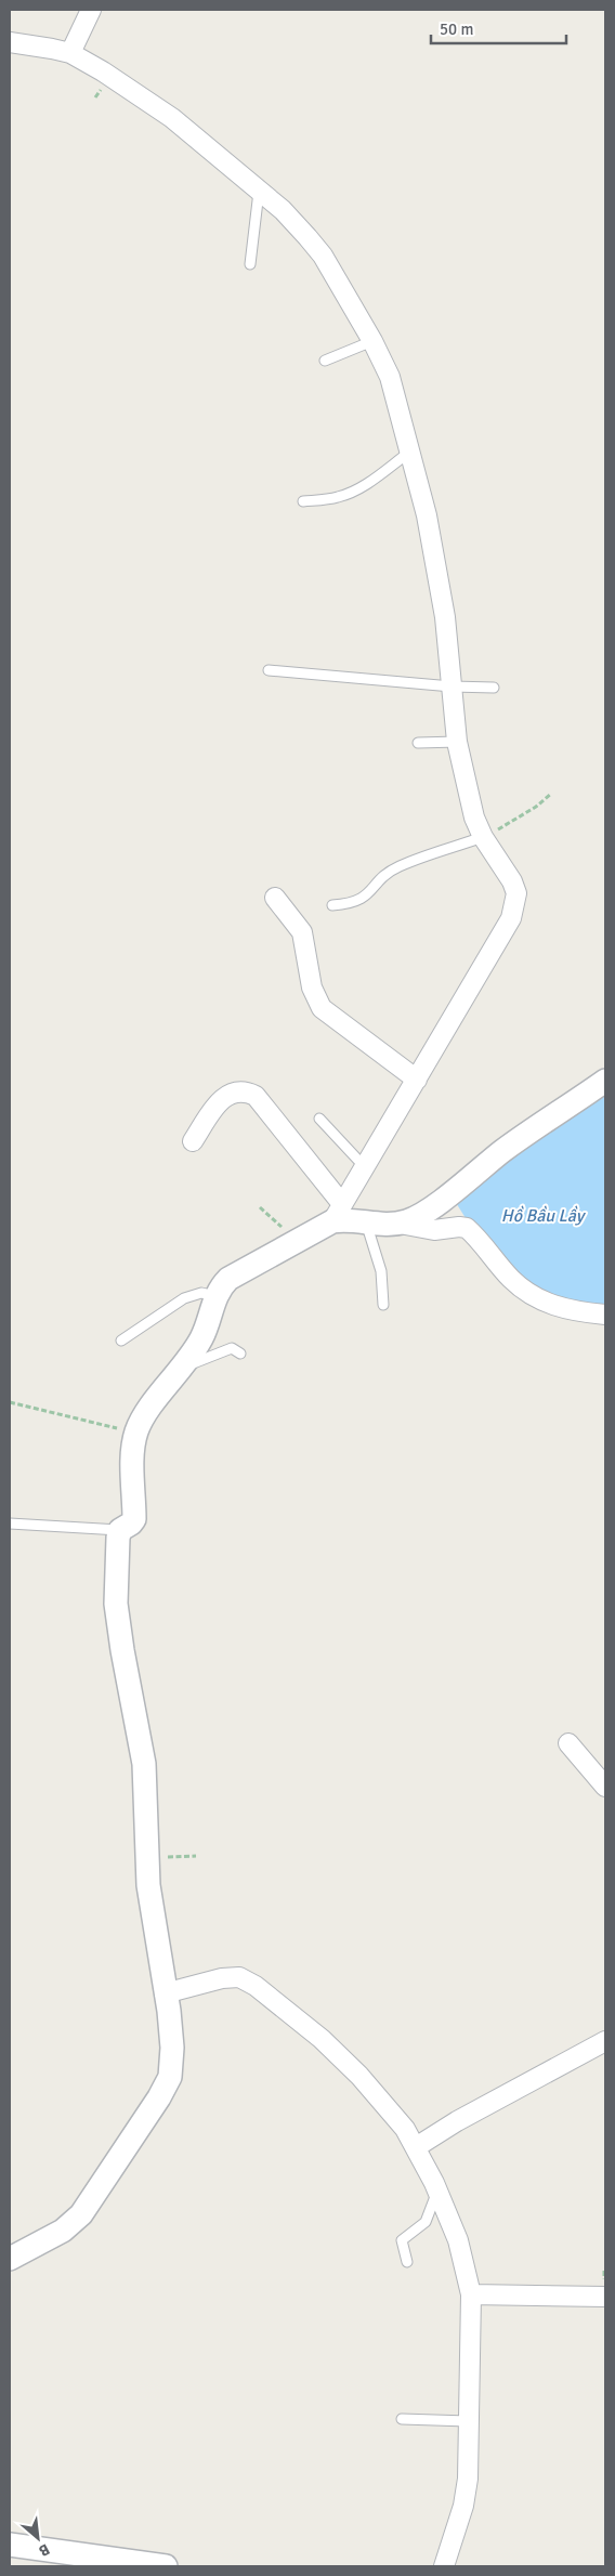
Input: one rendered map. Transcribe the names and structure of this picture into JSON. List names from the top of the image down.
{
  "water": ["Hồ Bầu Lầy"],
  "scale_bar": "50 m",
  "north": "bottom right"
}
